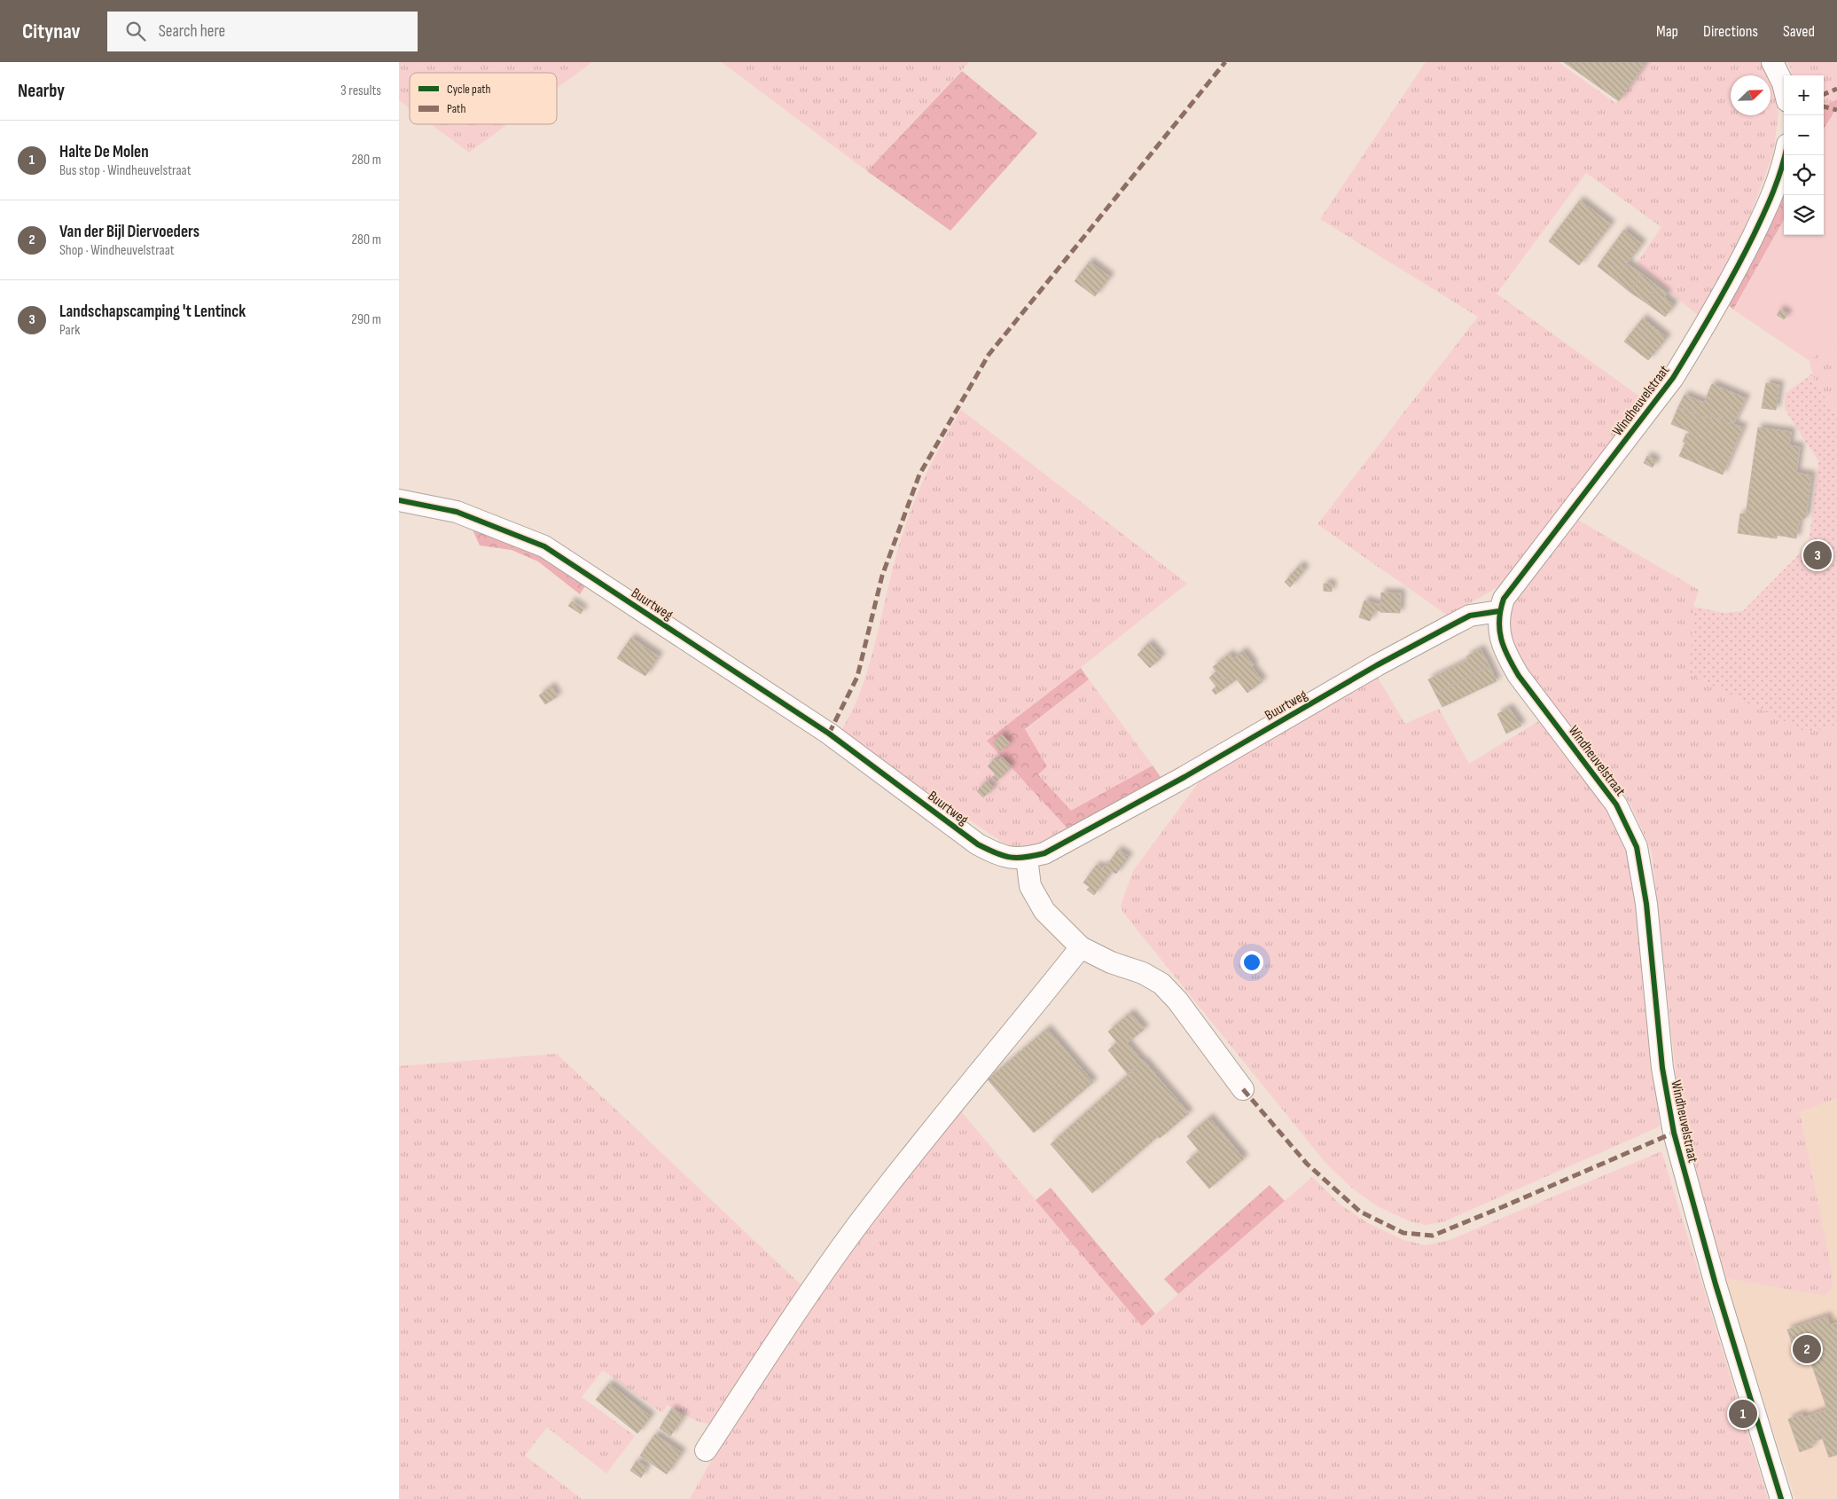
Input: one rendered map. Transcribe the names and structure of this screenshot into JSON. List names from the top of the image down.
{
  "streets": {
    "street": ["Windheuvelstraat", "Buurtweg"]
  },
  "crossings": [
    ["Windheuvelstraat", "Buurtweg"]
  ],
  "legend": ["Cycle path", "Path"],
  "north": "top right",
  "page": {
    "header": "Citynav",
    "search": "Search here",
    "nav": ["Map", "Directions", "Saved"],
    "heading": ["Nearby", "3 results"],
    "map_buttons": ["+", "−"],
    "list": [
      {
        "mark": "1",
        "name": "Halte De Molen",
        "note": "Bus stop · Windheuvelstraat",
        "value": "280 m"
      },
      {
        "mark": "2",
        "name": "Van der Bijl Diervoeders",
        "note": "Shop · Windheuvelstraat",
        "value": "280 m"
      },
      {
        "mark": "3",
        "name": "Landschapscamping 't Lentinck",
        "note": "Park",
        "value": "290 m"
      }
    ],
    "pins": ["3", "2", "1"]
  }
}
